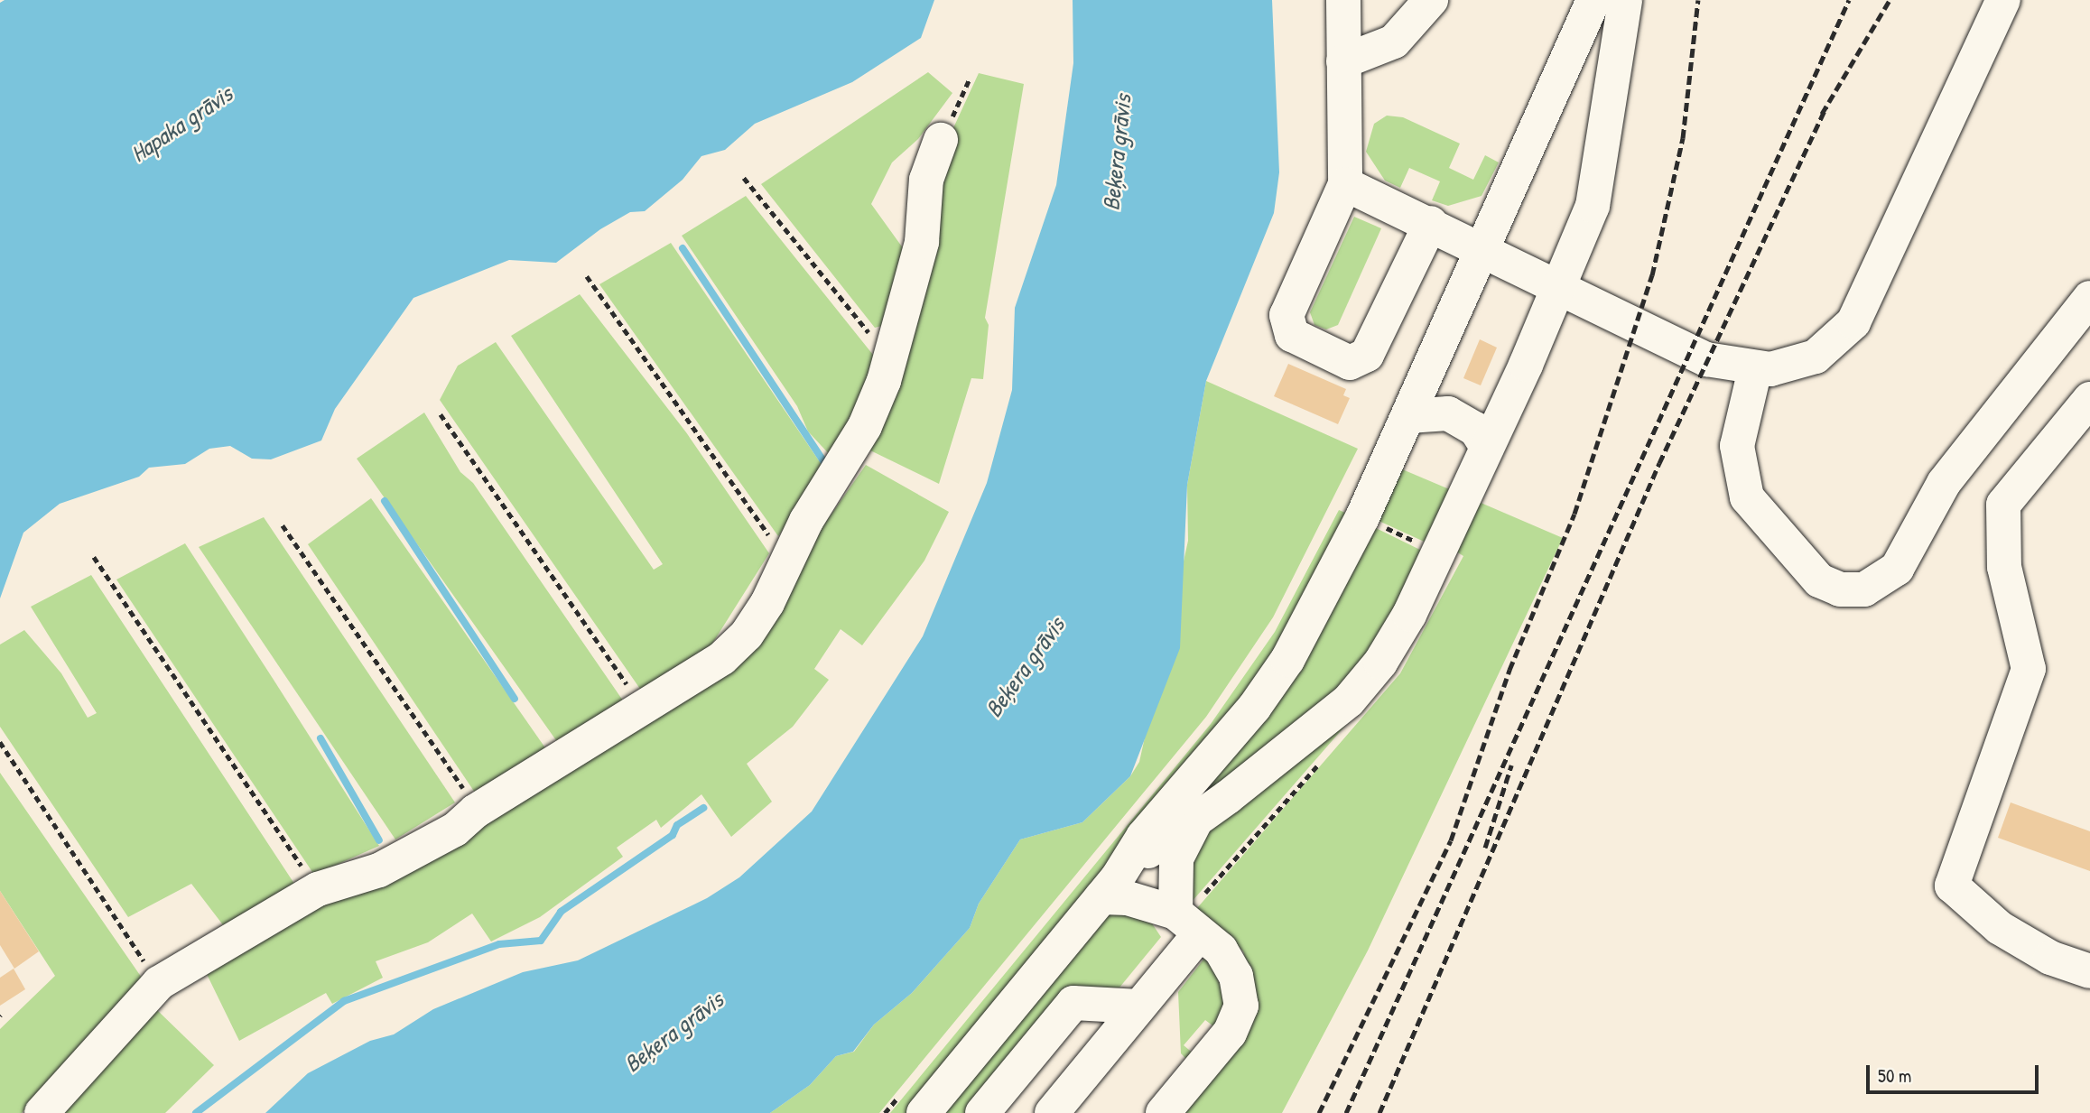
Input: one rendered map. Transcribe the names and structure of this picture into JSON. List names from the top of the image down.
{
  "water": ["Hapaka grāvis", "Beķera grāvis"],
  "scale_bar": "50 m"
}
